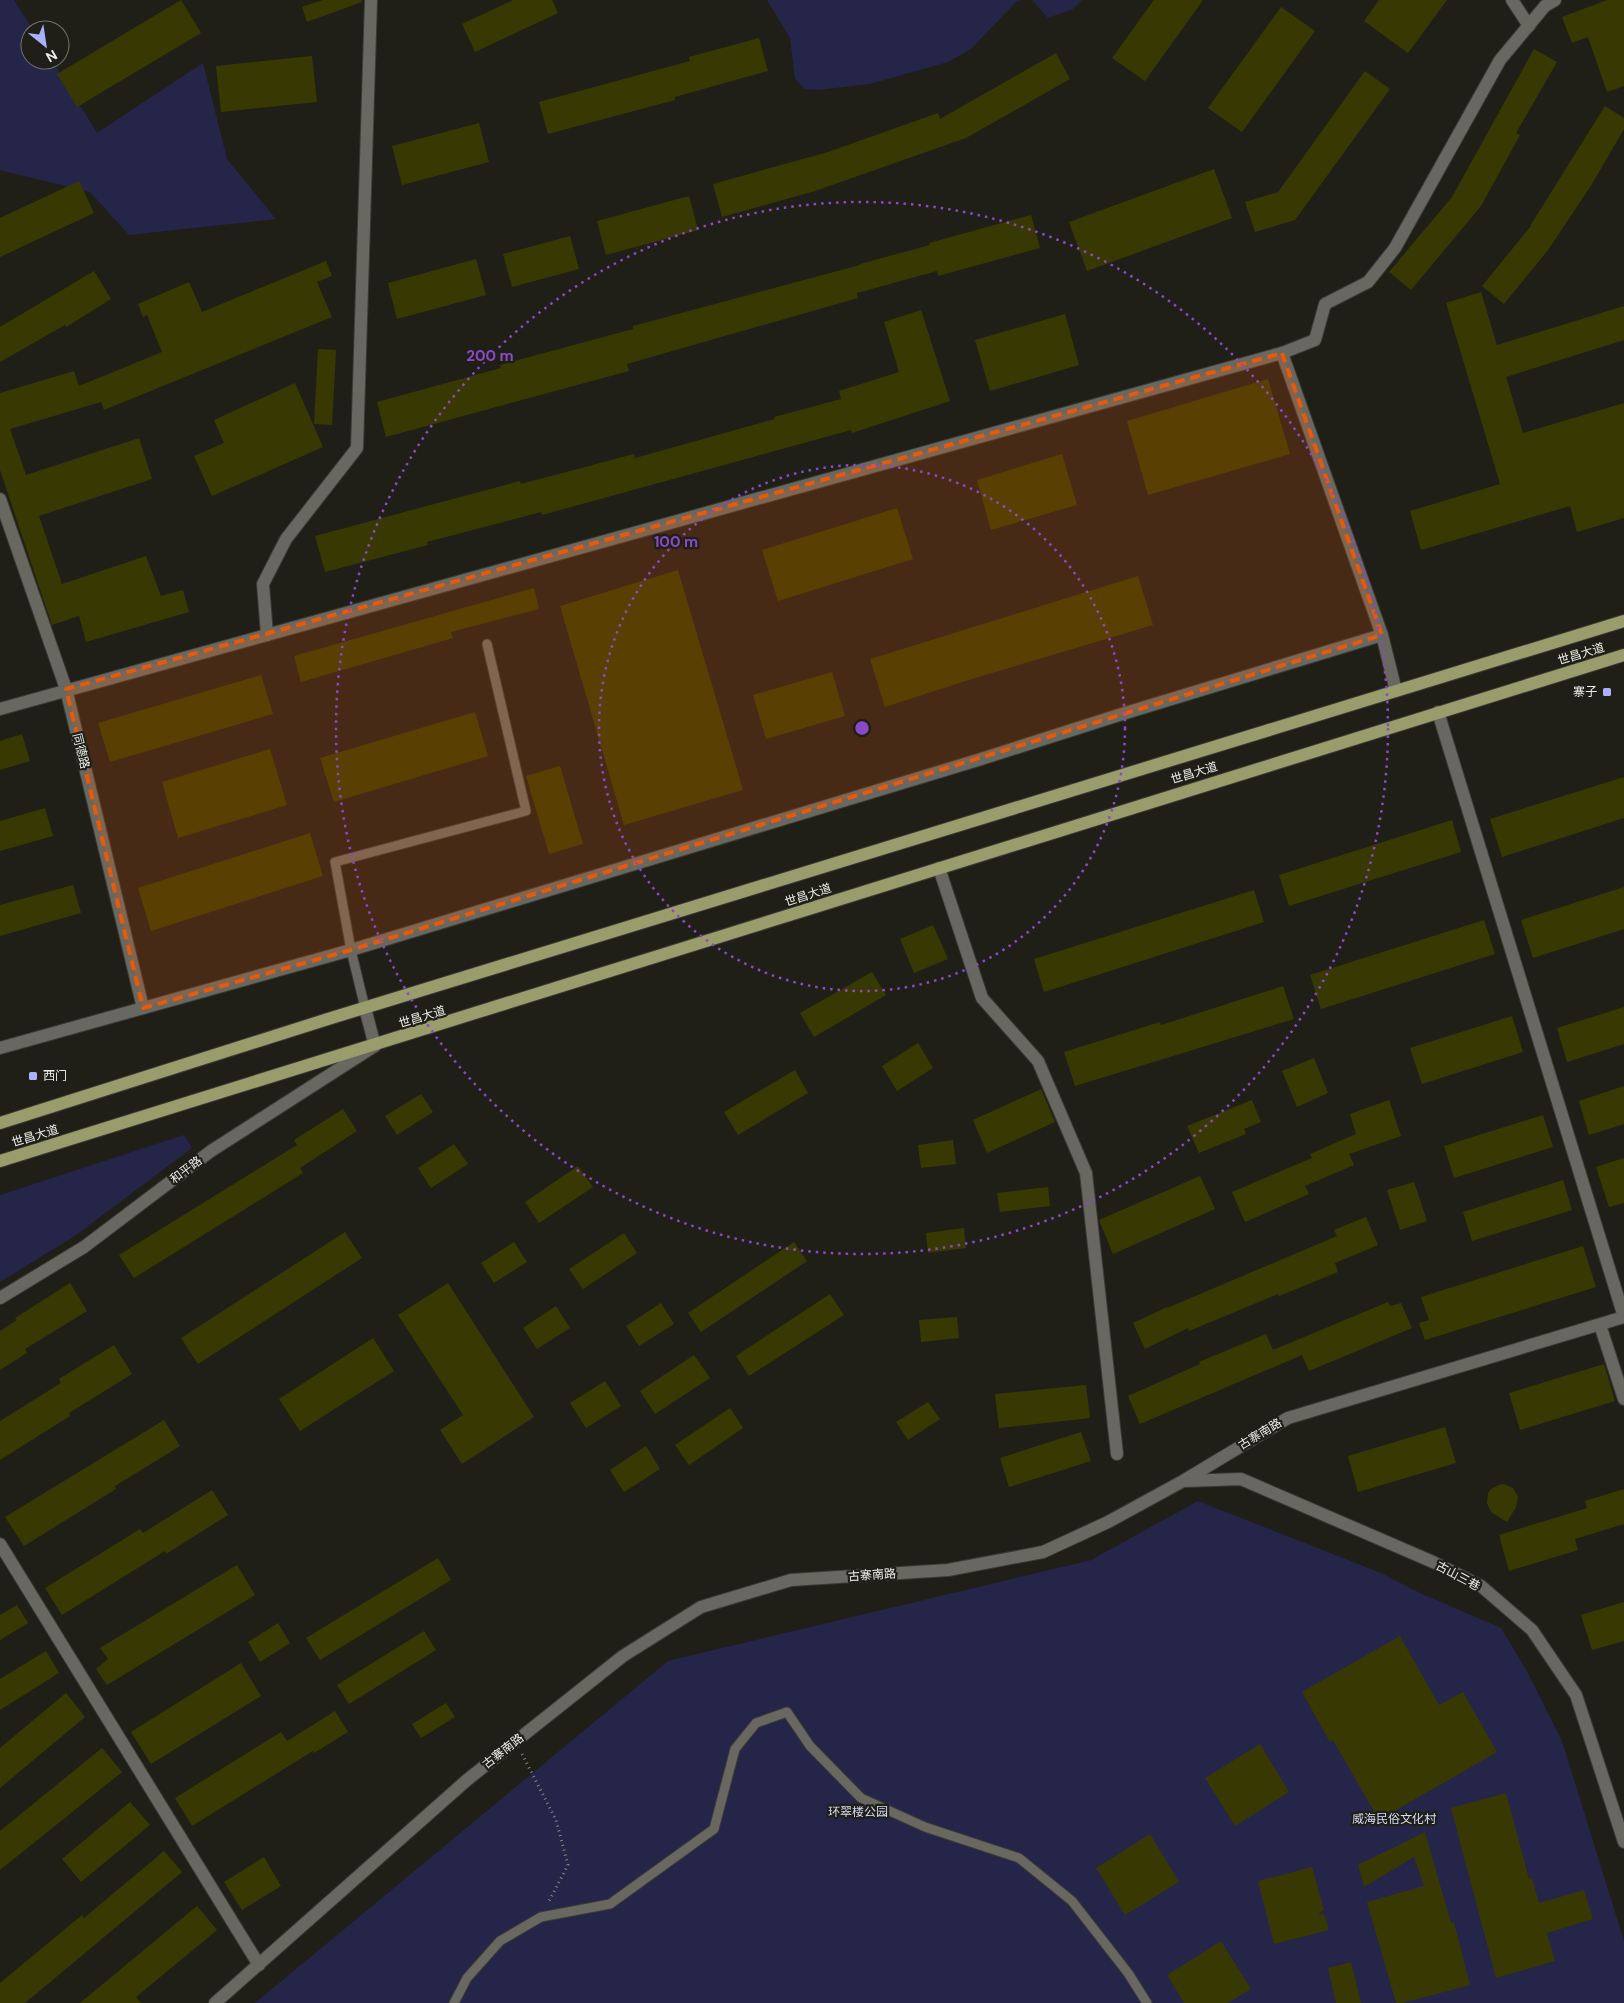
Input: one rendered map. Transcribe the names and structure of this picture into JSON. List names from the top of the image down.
{
  "streets": {
    "main road": ["世昌大道"],
    "street": [
      "同德路",
      "和平路",
      "古寨南路",
      "古山三巷"
    ]
  },
  "crossings": [
    ["世昌大道", "和平路"],
    ["古寨南路", "古山三巷"]
  ],
  "parks": ["环翠楼公园", "威海民俗文化村"],
  "places": {
    "transit": ["寨子", "西门"]
  },
  "north": "bottom right",
  "rings": ["200 m", "100 m"]
}
